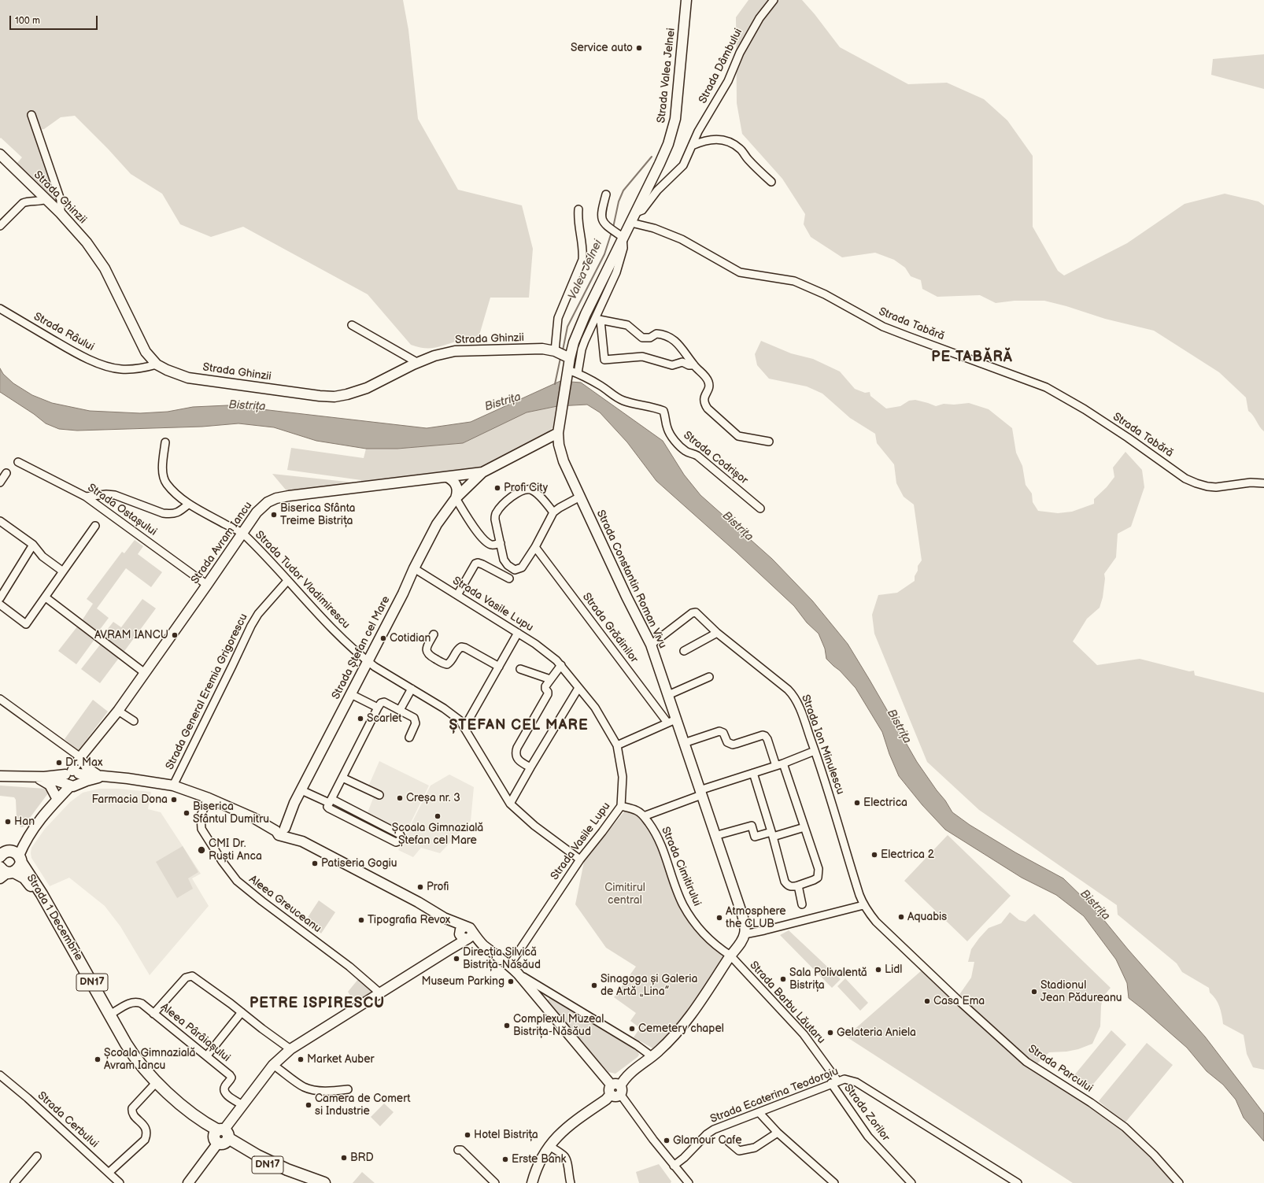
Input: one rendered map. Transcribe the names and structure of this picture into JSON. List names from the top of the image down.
{
  "streets": {
    "main road": ["Strada 1 Decembrie", "DN17"],
    "street": [
      "Strada Dâmbului",
      "Strada Valea Jelnei",
      "Strada Ghinzii",
      "Strada Tabără",
      "Strada Râului",
      "Strada Codrișor",
      "Strada Ostașului",
      "Strada Avram Iancu",
      "Strada Constantin Roman Vivu",
      "Strada Tudor Vladimirescu",
      "Strada Vasile Lupu",
      "Strada Grădinilor",
      "Strada Ștefan cel Mare",
      "Strada General Eremia Grigorescu",
      "Strada Ion Minulescu",
      "Strada Cimitirului",
      "Aleea Greuceanu",
      "Strada Barbu Lăutaru",
      "Aleea Pârâiașului",
      "Strada Parcului",
      "Strada Ecaterina Teodoroiu",
      "Strada Zorilor",
      "Strada Cerbului"
    ]
  },
  "crossings": [
    ["Strada Dâmbului", "Strada Valea Jelnei"],
    ["Strada Valea Jelnei", "Strada Ghinzii"],
    ["Strada Valea Jelnei", "Strada Tabără"],
    ["Strada Valea Jelnei", "Strada Codrișor"],
    ["Strada Valea Jelnei", "Strada Constantin Roman Vivu"],
    ["Strada Valea Jelnei", "Strada Ștefan cel Mare"],
    ["Strada Ghinzii", "Strada Râului"],
    ["Strada Ostașului", "Strada Avram Iancu"],
    ["Strada Avram Iancu", "Strada Tudor Vladimirescu"],
    ["Strada Avram Iancu", "Strada Ștefan cel Mare"],
    ["Strada Constantin Roman Vivu", "Strada Grădinilor"],
    ["Strada Constantin Roman Vivu", "Strada Ștefan cel Mare"],
    ["Strada Constantin Roman Vivu", "Strada Ion Minulescu"],
    ["Strada Tudor Vladimirescu", "Strada Vasile Lupu"],
    ["Strada Tudor Vladimirescu", "Strada Ștefan cel Mare"],
    ["Strada Tudor Vladimirescu", "Strada General Eremia Grigorescu"],
    ["Strada Vasile Lupu", "Strada Ștefan cel Mare"],
    ["Strada Vasile Lupu", "Strada Cimitirului"],
    ["Strada Ion Minulescu", "Strada Parcului"],
    ["Strada Cimitirului", "Strada Barbu Lăutaru"],
    ["Strada 1 Decembrie", "DN17"],
    ["Strada 1 Decembrie", "Aleea Pârâiașului"],
    ["Strada Barbu Lăutaru", "Strada Ecaterina Teodoroiu"],
    ["Strada Barbu Lăutaru", "Strada Zorilor"],
    ["Strada Ecaterina Teodoroiu", "Strada Zorilor"]
  ],
  "districts": ["PE TABĂRĂ", "ȘTEFAN CEL MARE", "PETRE ISPIRESCU"],
  "water": ["Valea Jelnei", "Bistrița"],
  "parks": ["Cimitirul central"],
  "places": [
    "Service auto",
    "Profi City",
    "Biserica Sfânta Treime Bistrița",
    "AVRAM IANCU",
    "Cotidian",
    "Scarlet",
    "Dr. Max",
    "Creșa nr. 3",
    "Farmacia Dona",
    "Electrica",
    "Biserica Sfântul Dumitru",
    "Școala Gimnazială Ștefan cel Mare",
    "Han",
    "CMI Dr. Ruști Anca",
    "Electrica 2",
    "Patiseria Gogiu",
    "Profi",
    "Aquabis",
    "Atmosphere the CLUB",
    "Tipografia Revox",
    "Direcția Silvică Bistrița-Năsăud",
    "Lidl",
    "Sala Polivalentă Bistrița",
    "Museum Parking",
    "Sinagoga și Galeria de Artă „Lina”",
    "Stadionul Jean Pădureanu",
    "Casa Ema",
    "Complexul Muzeal Bistrița-Năsăud",
    "Cemetery chapel",
    "Gelateria Aniela",
    "Școala Gimnazială Avram Iancu",
    "Market Auber",
    "Camera de Comert si Industrie",
    "Hotel Bistrița",
    "Glamour Cafe",
    "BRD",
    "Erste Bank"
  ],
  "scale_bar": "100 m"
}
